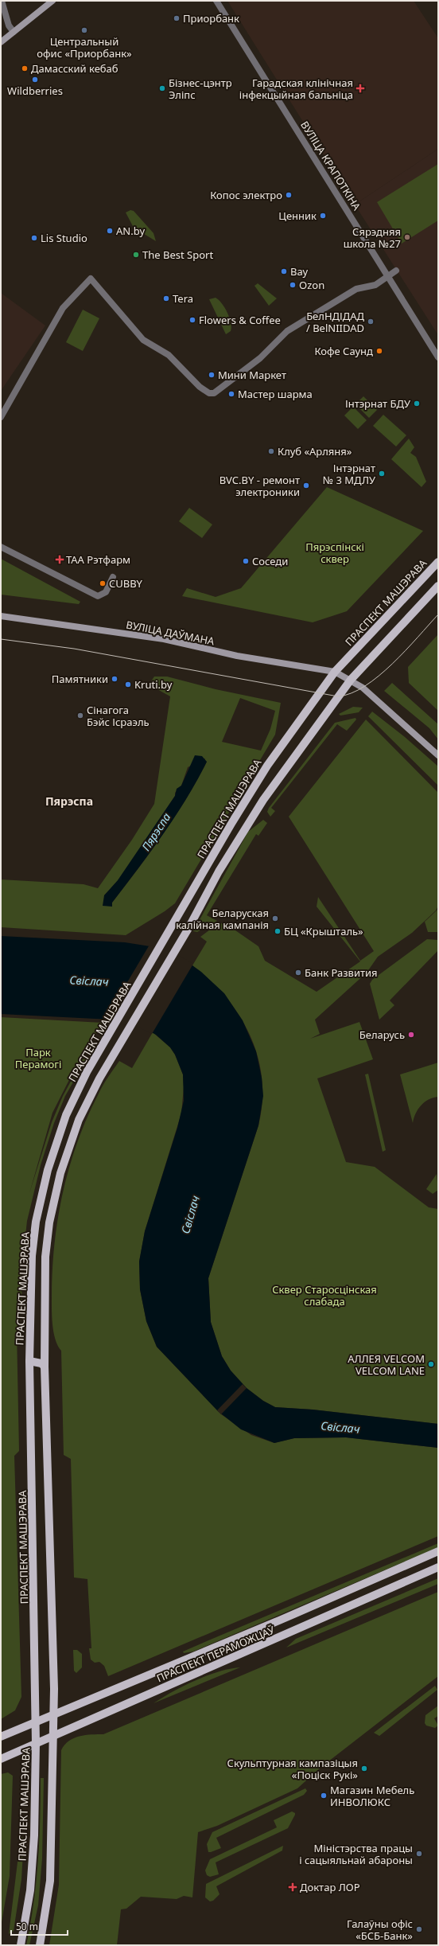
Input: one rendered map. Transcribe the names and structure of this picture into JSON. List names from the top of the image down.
{
  "streets": {
    "main road": ["ПРАСПЕКТ МАШЭРАВА", "ВУЛІЦА ДАЎМАНА", "ПРАСПЕКТ ПЕРАМОЖЦАЎ"],
    "street": ["ВУЛІЦА КРАПОТКІНА"]
  },
  "crossings": [
    ["ПРАСПЕКТ МАШЭРАВА", "ВУЛІЦА ДАЎМАНА"],
    ["ПРАСПЕКТ МАШЭРАВА", "ПРАСПЕКТ ПЕРАМОЖЦАЎ"]
  ],
  "districts": ["Пярэспа"],
  "water": ["Пярэспа", "Свіслач"],
  "parks": ["Пярэспінскі сквер", "Парк Перамогі", "Сквер Старосцінская слабада"],
  "places": {
    "other": [
      "Приорбанк",
      "Центральный офис «Приорбанк»",
      "Дамасский кебаб",
      "Wildberries",
      "Бізнес-цэнтр Эліпс",
      "Копос электро",
      "Ценник",
      "AN.by",
      "Сярэдняя школа №27",
      "Lis Studio",
      "The Best Sport",
      "Вау",
      "Ozon",
      "Tera",
      "Flowers & Coffee",
      "БелНДІДАД / BelNIIDAD",
      "Кофе Саунд",
      "Мини Маркет",
      "Мастер шарма",
      "Інтэрнат БДУ",
      "Клуб «Арляня»",
      "Інтэрнат № 3 МДЛУ",
      "BVC.BY - ремонт электроники",
      "Соседи",
      "CUBBY",
      "Памятники",
      "Kruti.by",
      "Сінагога Бэйс Ісраэль",
      "Беларуская калійная кампанія",
      "БЦ «Крышталь»",
      "Банк Развития",
      "Беларусь",
      "АЛЛЕЯ VELCOM VELCOM LANE",
      "Скульптурная кампазіцыя «Поціск Рукі»",
      "Магазин Мебель ИНВОЛЮКС",
      "Міністэрства працы і сацыяльнай абароны",
      "Галаўны офіс «БСБ-Банк»"
    ],
    "health": ["Гарадская клінічная інфекцыйная бальніца", "ТАА Рэтфарм", "Доктар ЛОР"]
  },
  "scale_bar": "50 m"
}
